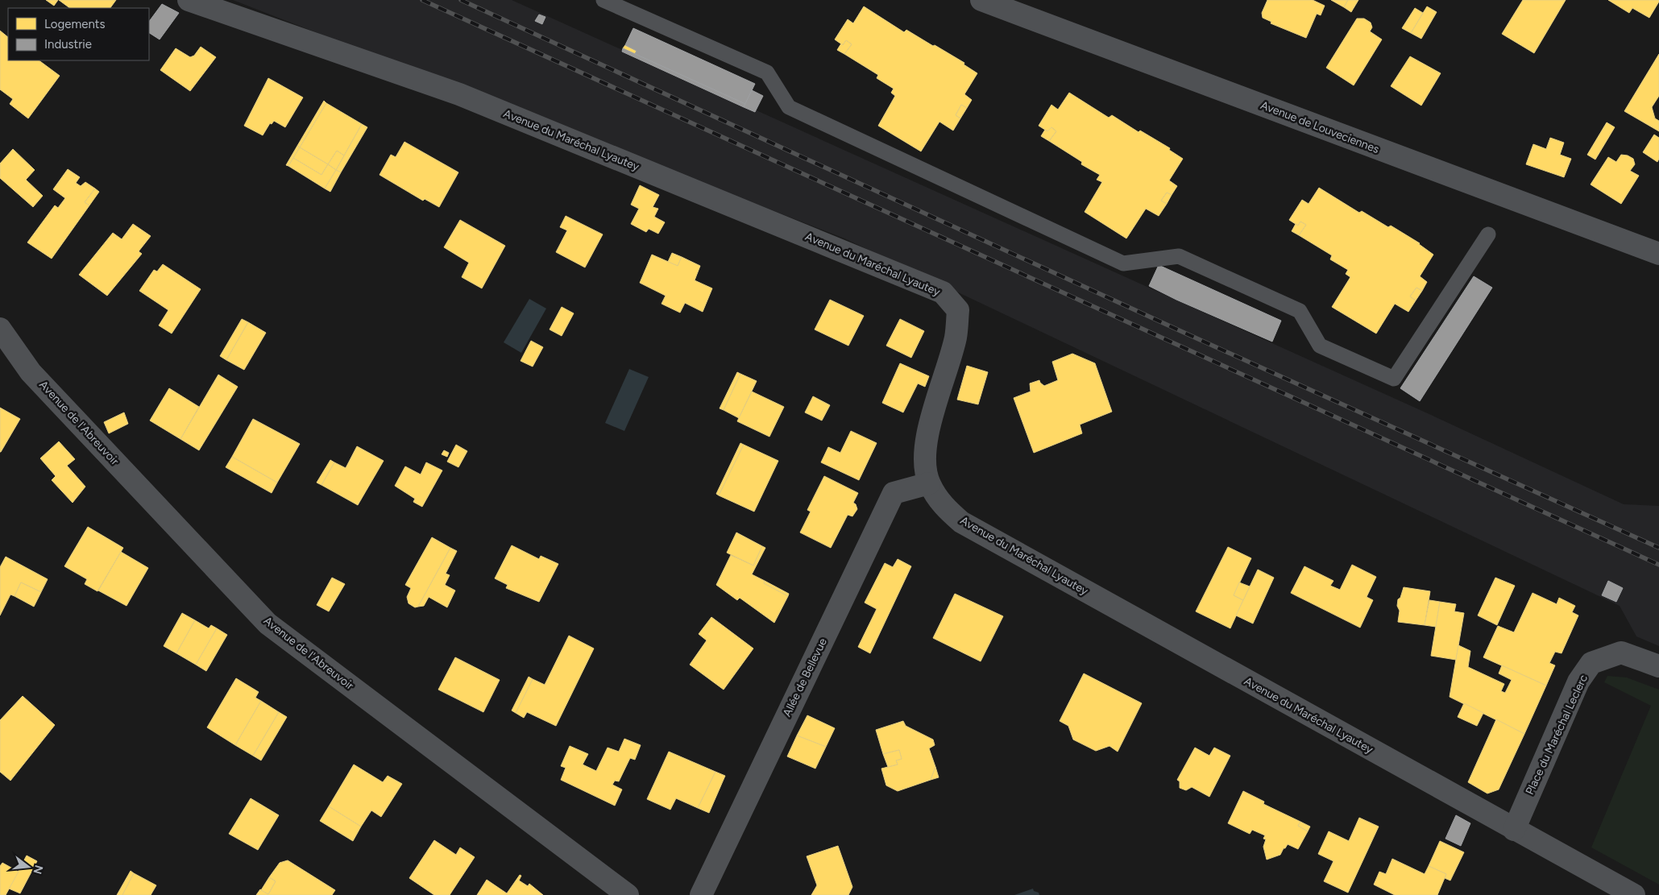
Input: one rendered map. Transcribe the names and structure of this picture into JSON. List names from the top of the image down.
{
  "streets": {
    "street": [
      "Avenue de Louveciennes",
      "Avenue du Maréchal Lyautey",
      "Avenue de l'Abreuvoir",
      "Allée de Bellevue",
      "Place du Maréchal Leclerc"
    ]
  },
  "crossings": [
    ["Avenue du Maréchal Lyautey", "Allée de Bellevue"],
    ["Avenue du Maréchal Lyautey", "Place du Maréchal Leclerc"]
  ],
  "legend": ["Logements", "Industrie"],
  "north": "right"
}
